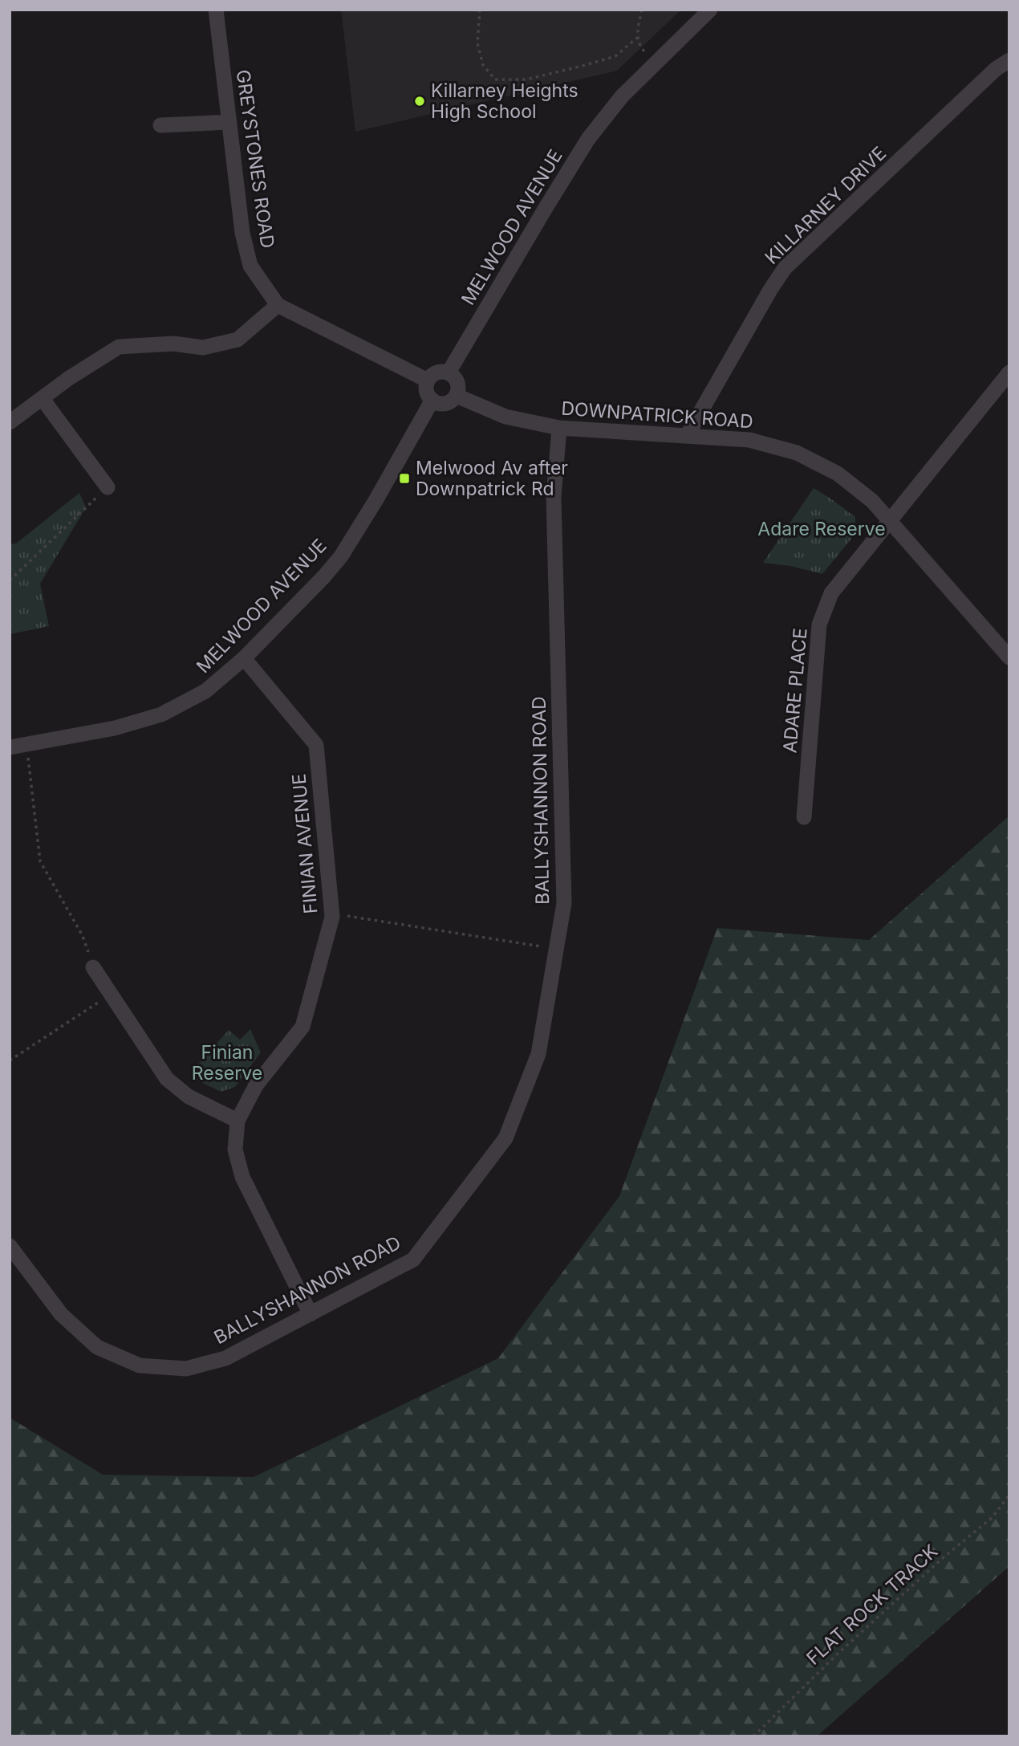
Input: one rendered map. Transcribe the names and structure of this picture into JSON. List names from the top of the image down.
{
  "streets": {
    "street": [
      "GREYSTONES ROAD",
      "KILLARNEY DRIVE",
      "MELWOOD AVENUE",
      "DOWNPATRICK ROAD",
      "ADARE PLACE",
      "BALLYSHANNON ROAD",
      "FINIAN AVENUE"
    ],
    "path": ["FLAT ROCK TRACK"]
  },
  "crossings": [
    ["GREYSTONES ROAD", "MELWOOD AVENUE"],
    ["GREYSTONES ROAD", "DOWNPATRICK ROAD"],
    ["KILLARNEY DRIVE", "DOWNPATRICK ROAD"],
    ["MELWOOD AVENUE", "DOWNPATRICK ROAD"],
    ["MELWOOD AVENUE", "FINIAN AVENUE"],
    ["DOWNPATRICK ROAD", "ADARE PLACE"],
    ["DOWNPATRICK ROAD", "BALLYSHANNON ROAD"],
    ["BALLYSHANNON ROAD", "FINIAN AVENUE"]
  ],
  "parks": ["Adare Reserve", "Finian Reserve"],
  "places": {
    "other": ["Killarney Heights High School"],
    "transit": ["Melwood Av after Downpatrick Rd"]
  }
}
